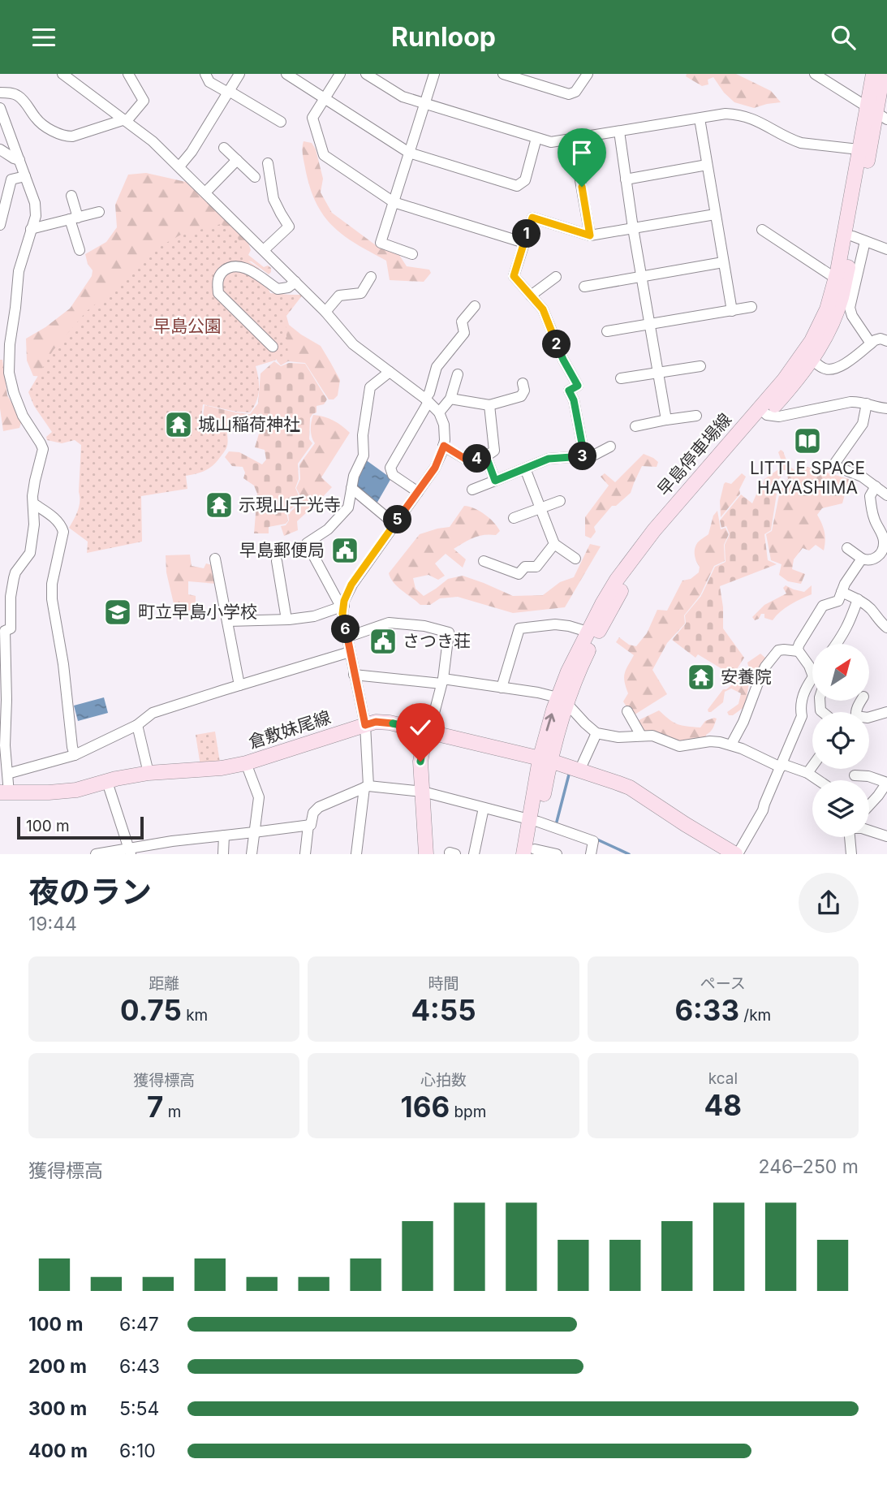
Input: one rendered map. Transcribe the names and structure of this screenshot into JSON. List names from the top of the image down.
{
  "streets": {
    "main road": ["早島停車場線", "倉敷妹尾線"]
  },
  "crossings": [
    ["早島停車場線", "倉敷妹尾線"]
  ],
  "parks": ["早島公園"],
  "places": {
    "temple": ["城山稲荷神社", "示現山千光寺", "安養院"],
    "library": ["LITTLE SPACE HAYASHIMA"],
    "public building": ["早島郵便局", "さつき荘"],
    "school or university": ["町立早島小学校"]
  },
  "scale_bar": "100 m",
  "north": "top right",
  "page": {
    "header": "Runloop",
    "pins": [
      "1",
      "2",
      "3",
      "4",
      "5",
      "6"
    ],
    "scale": "100 m",
    "heading": ["夜のラン", "19:44"],
    "stats": [
      ["距離", "0.75 km"],
      ["時間", "4:55"],
      ["ペース", "6:33 /km"],
      ["獲得標高", "7 m"],
      ["心拍数", "166 bpm"],
      ["kcal", "48"]
    ],
    "chart": ["獲得標高", "246–250 m"],
    "list": [
      {
        "name": "100 m",
        "note": "6:47"
      },
      {
        "name": "200 m",
        "note": "6:43"
      },
      {
        "name": "300 m",
        "note": "5:54"
      },
      {
        "name": "400 m",
        "note": "6:10"
      }
    ]
  }
}
